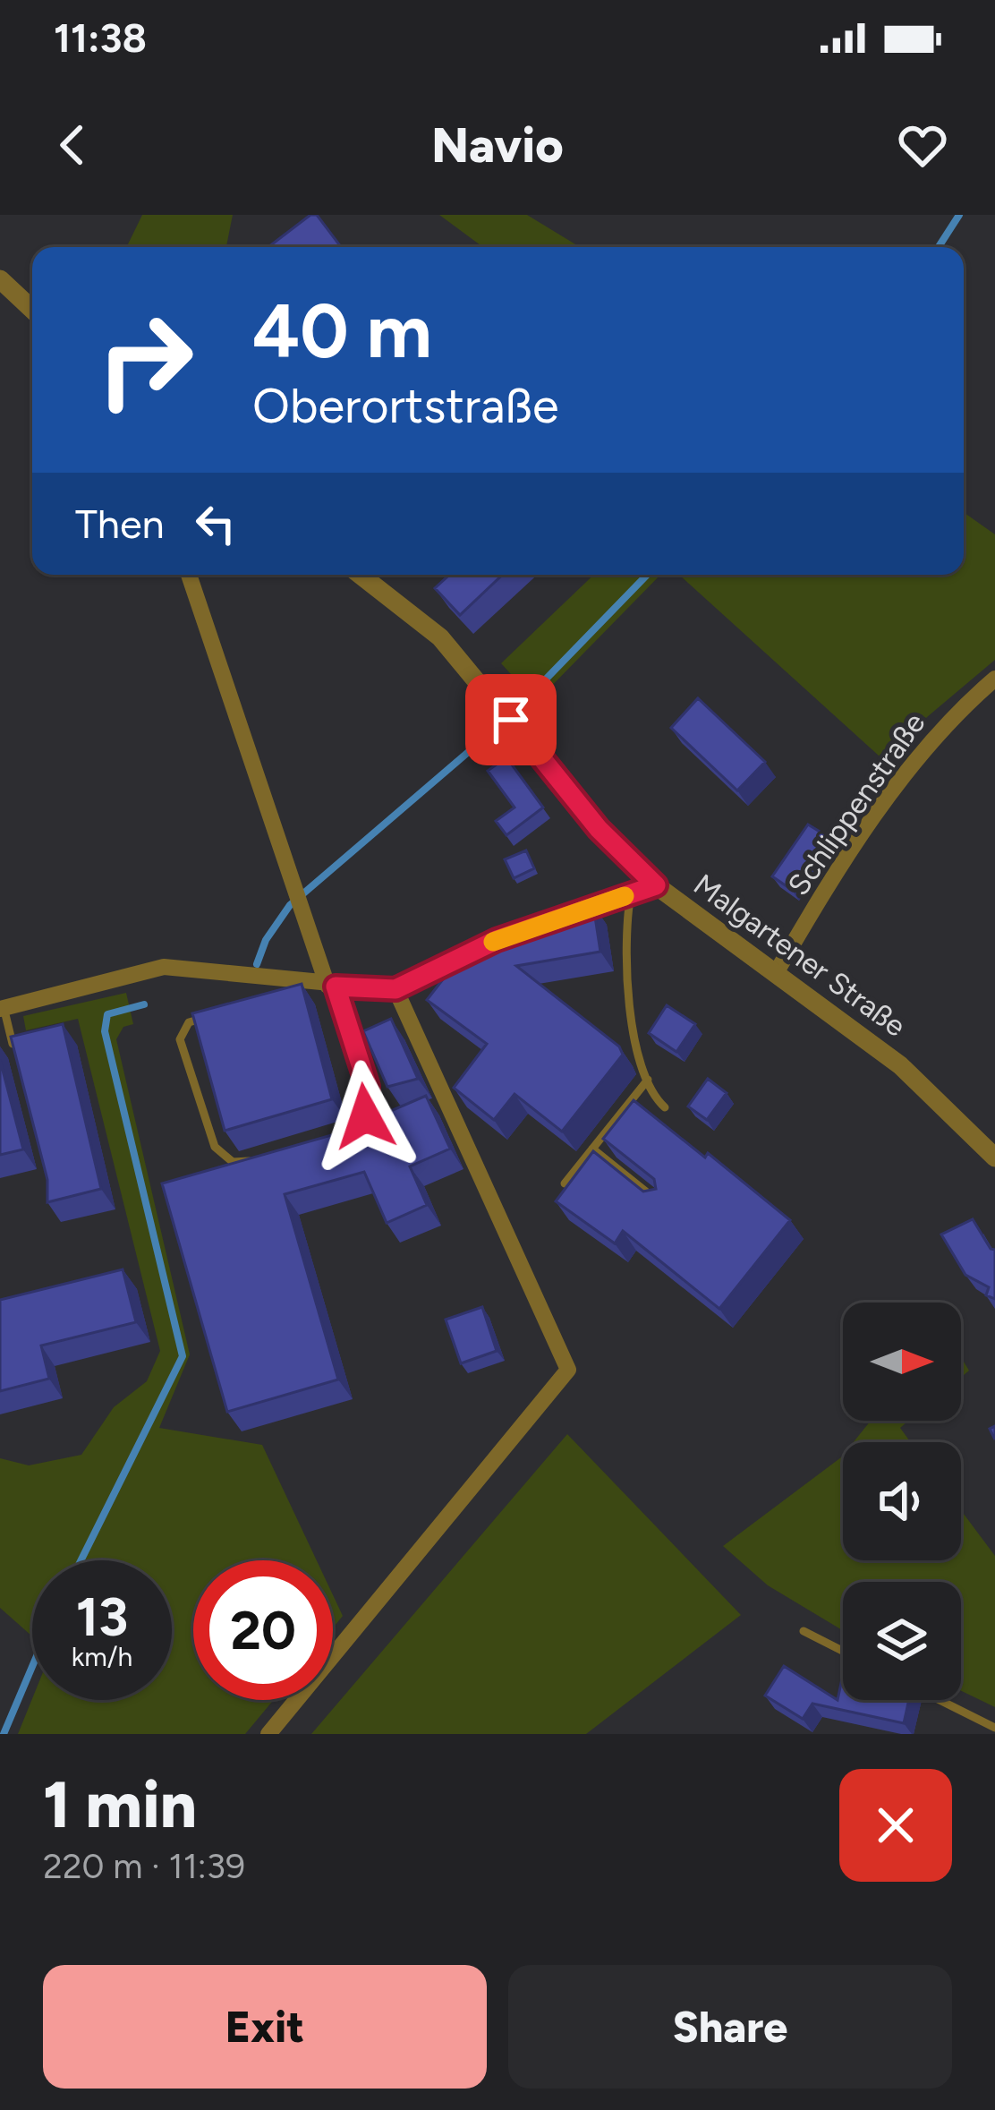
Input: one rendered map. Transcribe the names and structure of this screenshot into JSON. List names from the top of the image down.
{
  "streets": {
    "street": ["Schlippenstraße", "Malgartener Straße"]
  },
  "crossings": [
    ["Schlippenstraße", "Malgartener Straße"]
  ],
  "north": "right",
  "page": {
    "status": "11:38",
    "header": "Navio",
    "turn": ["40 m", "Oberortstraße"],
    "then": "Then",
    "speed": "13 km/h",
    "limit": "20",
    "heading": ["1 min", "220 m · 11:39"],
    "buttons": ["Exit", "Share"]
  }
}
